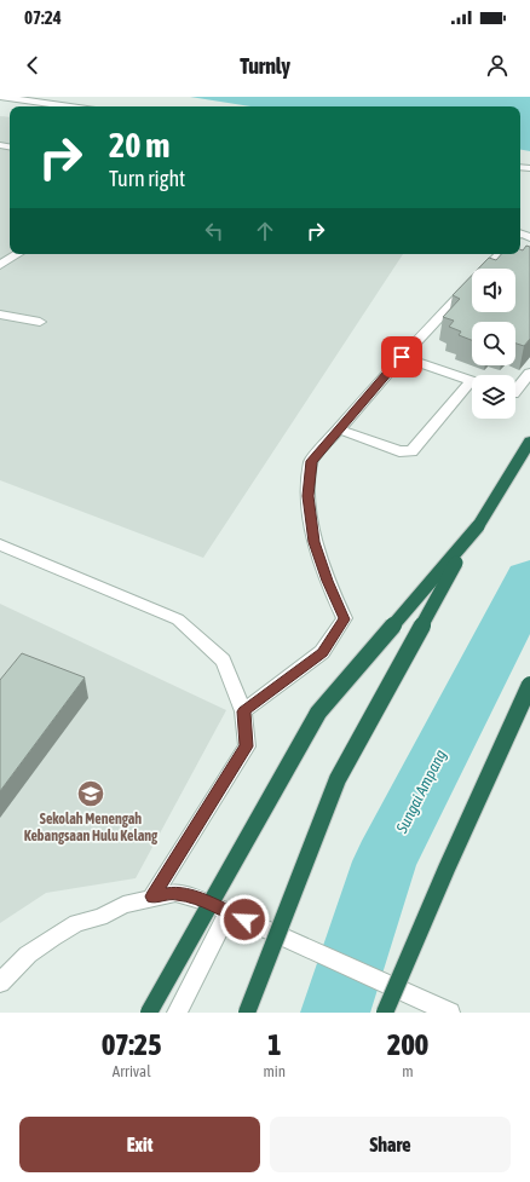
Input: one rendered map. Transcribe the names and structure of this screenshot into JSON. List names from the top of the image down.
{
  "water": ["Sungai Ampang"],
  "places": {
    "school or university": ["Sekolah Menengah Kebangsaan Hulu Kelang"]
  },
  "page": {
    "status": "07:24",
    "header": "Turnly",
    "turn": ["20 m", "Turn right"],
    "eta": [
      "07:25",
      "Arrival",
      "1",
      "min",
      "200",
      "m"
    ],
    "buttons": ["Exit", "Share"]
  }
}
